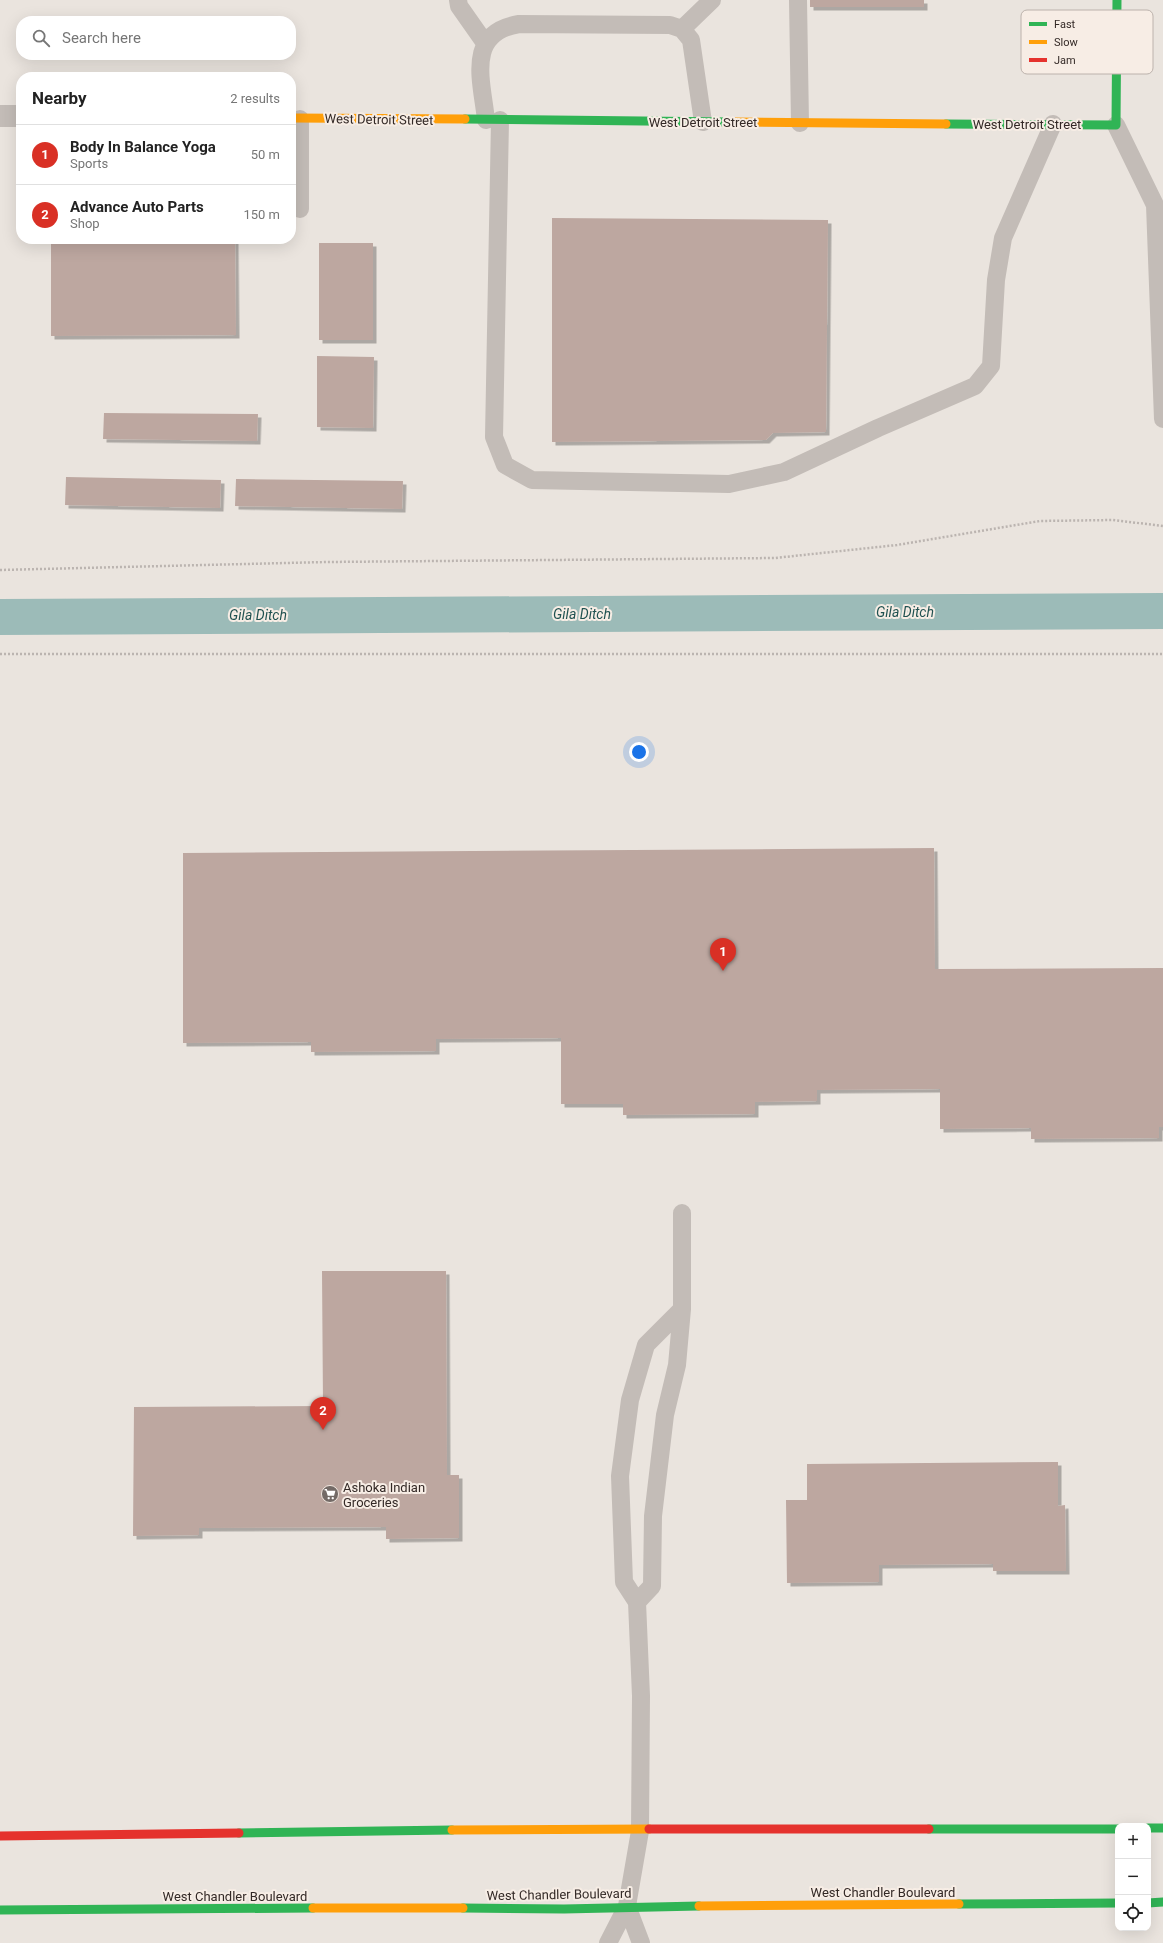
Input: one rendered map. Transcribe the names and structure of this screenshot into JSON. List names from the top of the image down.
{
  "streets": {
    "main road": ["West Detroit Street", "West Chandler Boulevard"]
  },
  "water": ["Gila Ditch"],
  "places": {
    "supermarket": ["Ashoka Indian Groceries"]
  },
  "legend": ["Fast", "Slow", "Jam"],
  "page": {
    "search": "Search here",
    "heading": ["Nearby", "2 results"],
    "list": [
      {
        "mark": "1",
        "name": "Body In Balance Yoga",
        "note": "Sports",
        "value": "50 m"
      },
      {
        "mark": "2",
        "name": "Advance Auto Parts",
        "note": "Shop",
        "value": "150 m"
      }
    ],
    "pins": ["1", "2"],
    "map_buttons": ["+", "−"]
  }
}
